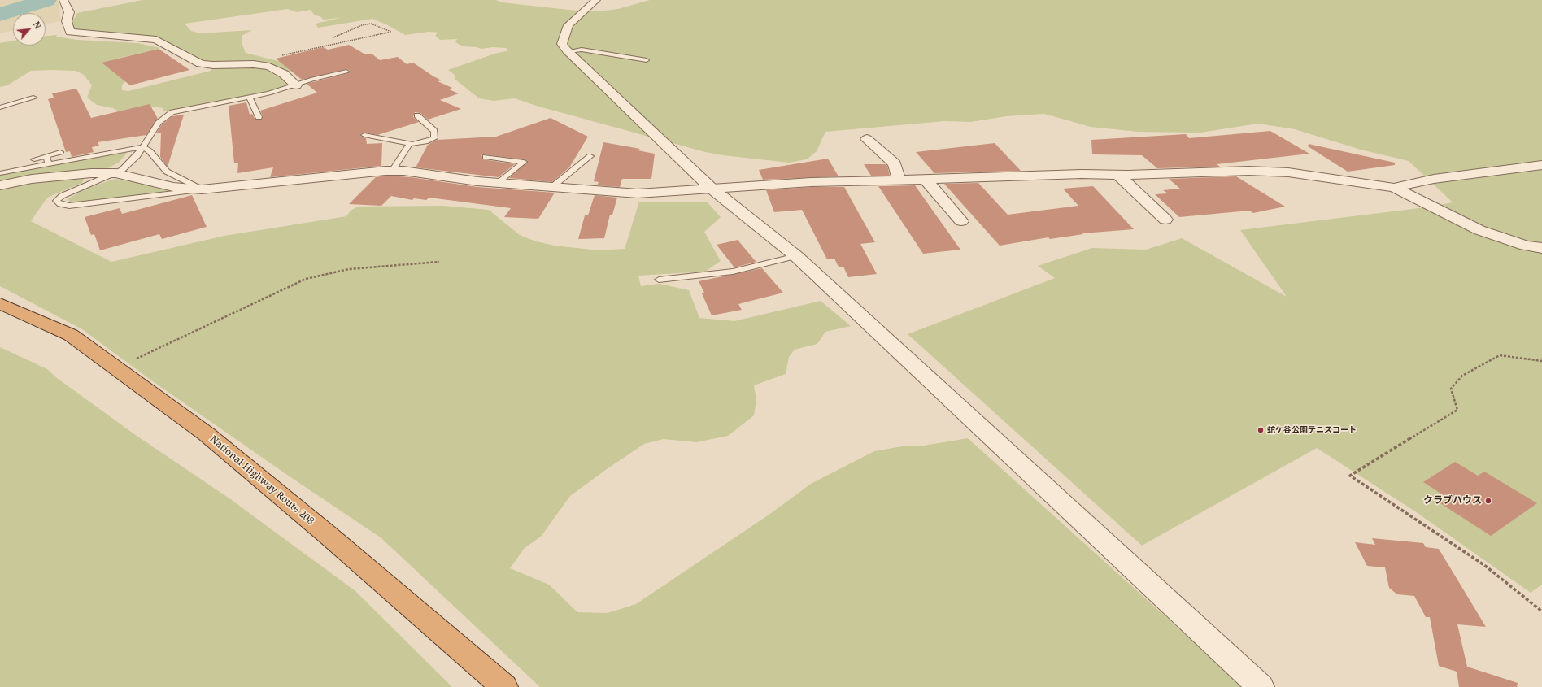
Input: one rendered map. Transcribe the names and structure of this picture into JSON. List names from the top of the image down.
{
  "streets": {
    "highway": ["National Highway Route 208"]
  },
  "places": ["蛇ケ谷公園テニスコート", "クラブハウス"],
  "north": "top right"
}
